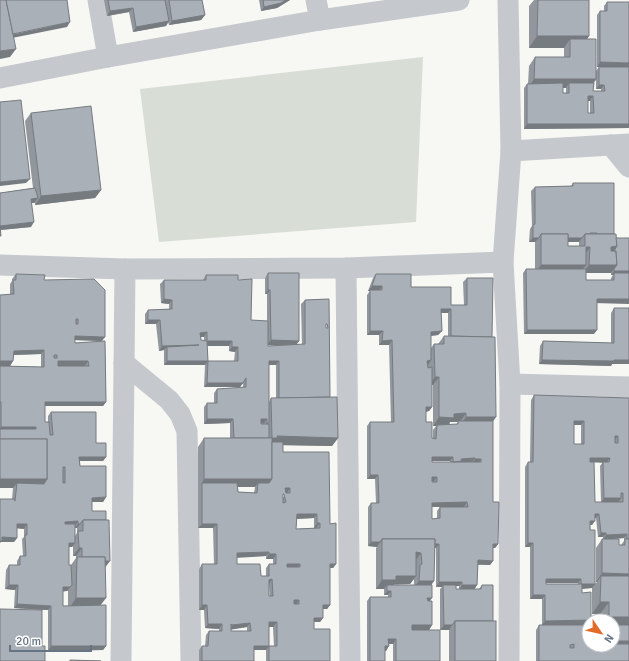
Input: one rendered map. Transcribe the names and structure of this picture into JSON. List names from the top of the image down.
{
  "scale_bar": "20 m",
  "north": "bottom right"
}
